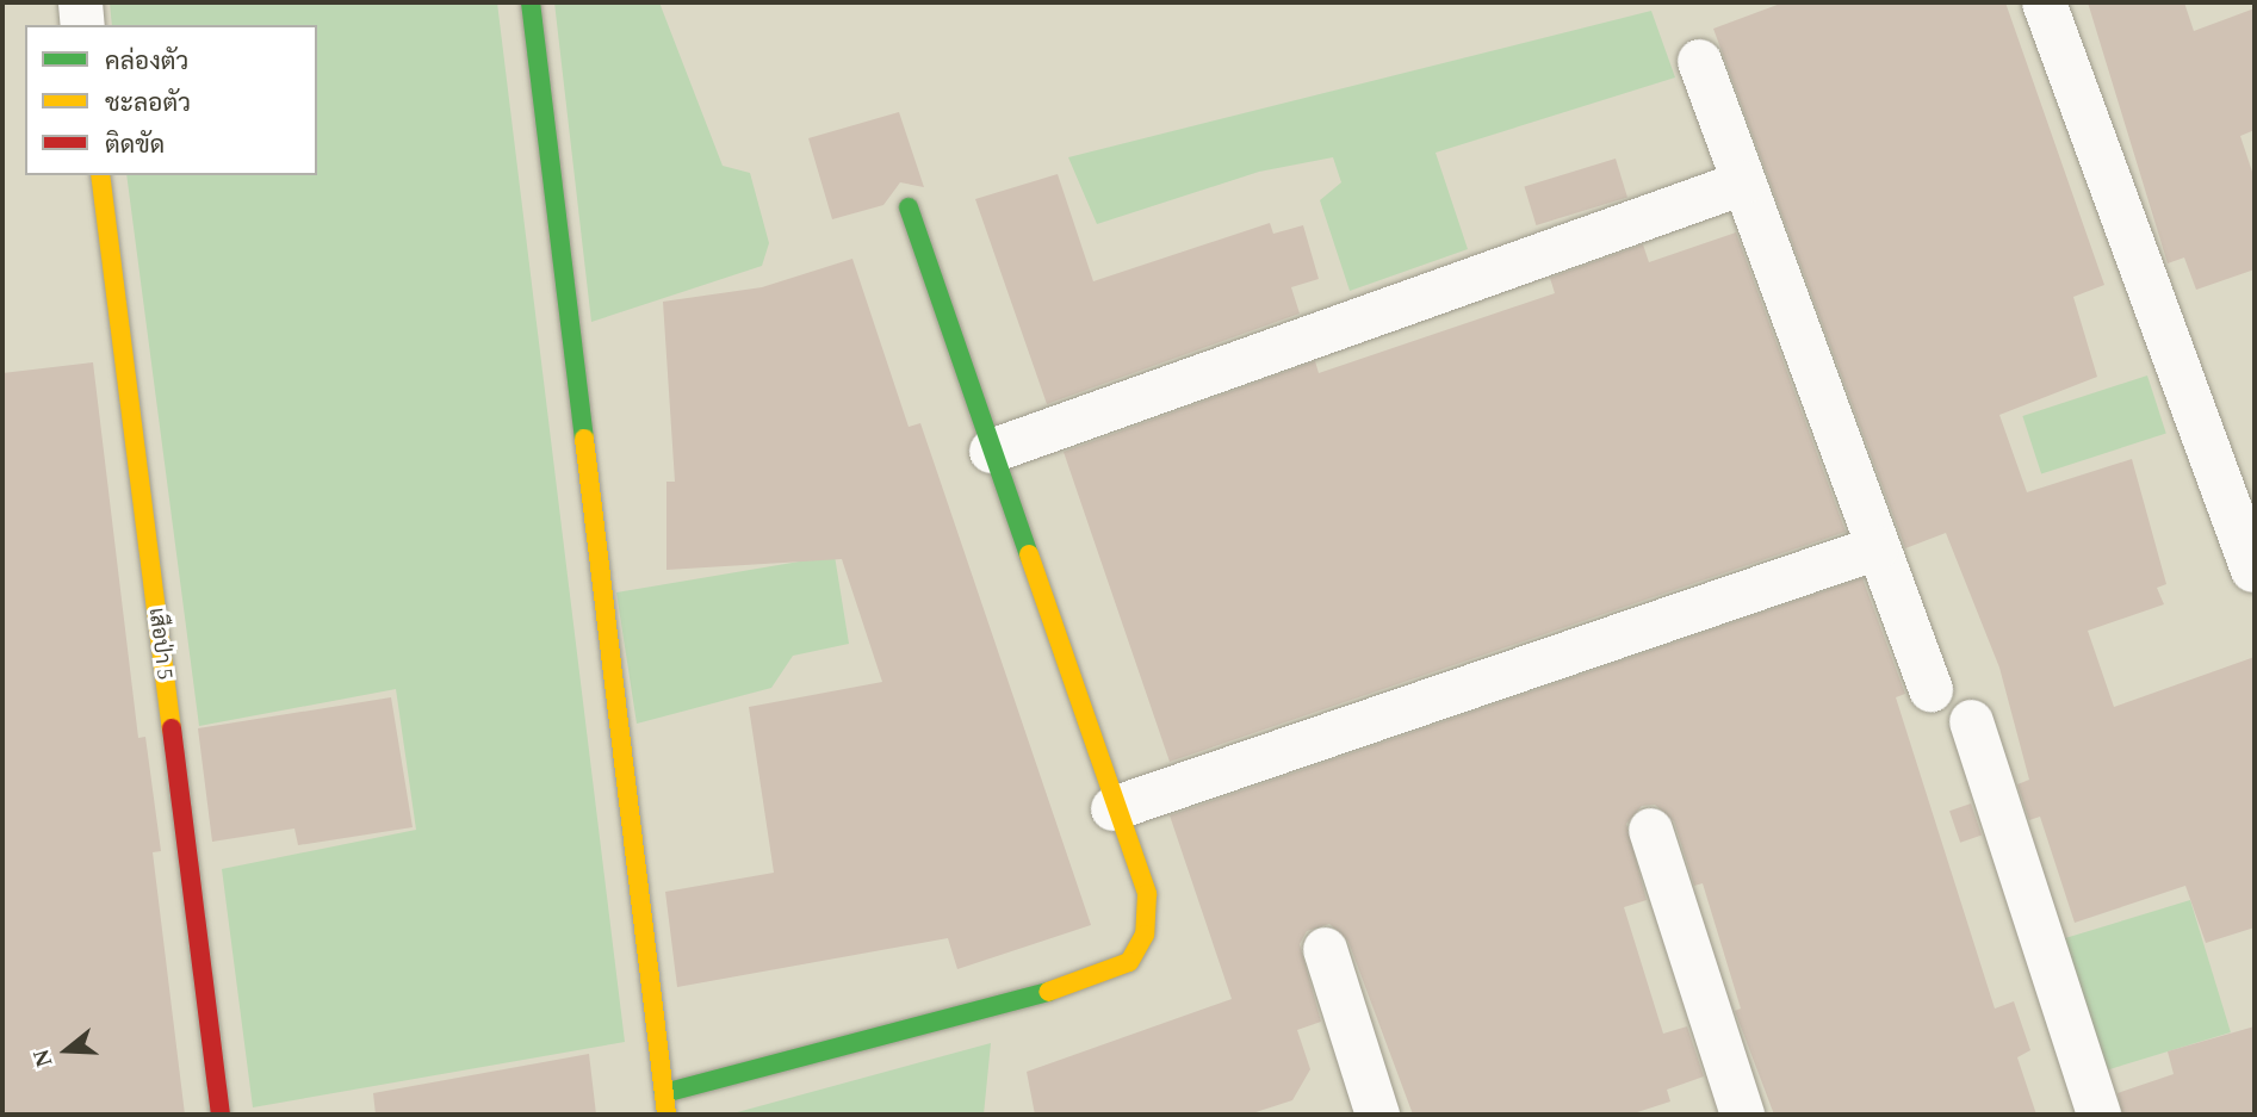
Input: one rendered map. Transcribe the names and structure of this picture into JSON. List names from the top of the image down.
{
  "streets": {
    "street": ["เสือป่า 5"]
  },
  "legend": ["คล่องตัว", "ชะลอตัว", "ติดขัด"],
  "north": "left"
}
